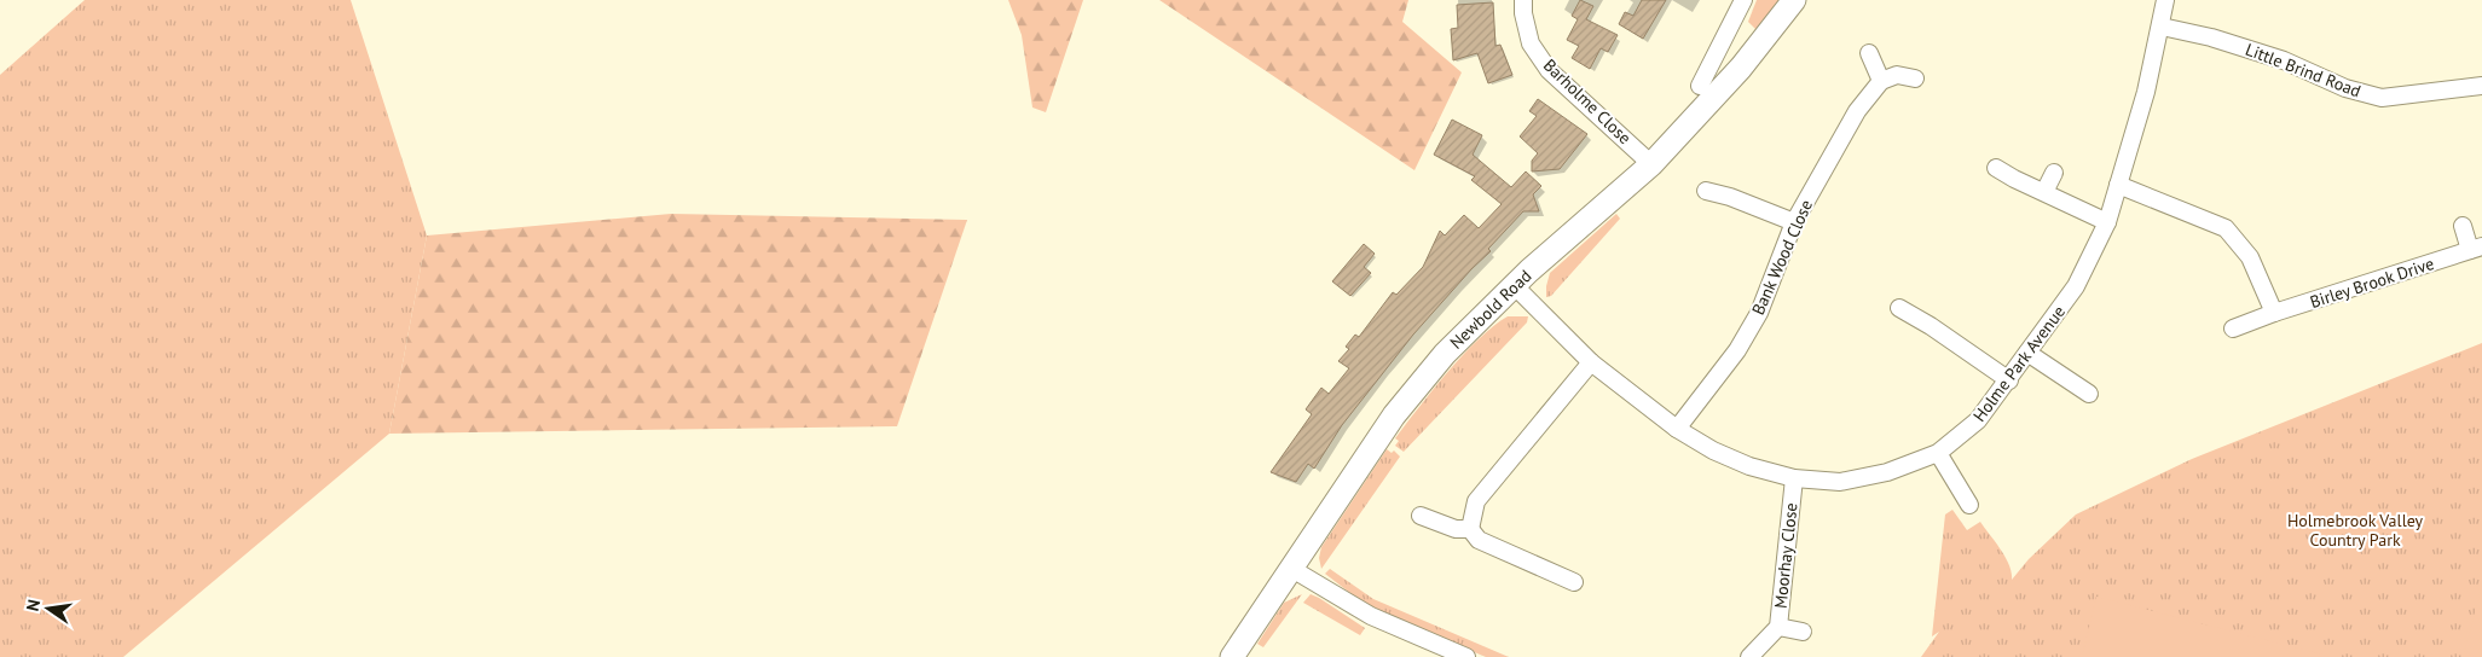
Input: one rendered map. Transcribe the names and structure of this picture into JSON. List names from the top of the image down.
{
  "streets": {
    "main road": ["Newbold Road"],
    "street": [
      "Little Brind Road",
      "Barholme Close",
      "Bank Wood Close",
      "Birley Brook Drive",
      "Holme Park Avenue",
      "Moorhay Close"
    ]
  },
  "crossings": [
    ["Little Brind Road", "Holme Park Avenue"],
    ["Barholme Close", "Newbold Road"],
    ["Bank Wood Close", "Holme Park Avenue"],
    ["Newbold Road", "Holme Park Avenue"],
    ["Holme Park Avenue", "Moorhay Close"]
  ],
  "parks": ["Holmebrook Valley Country Park"],
  "north": "left"
}
